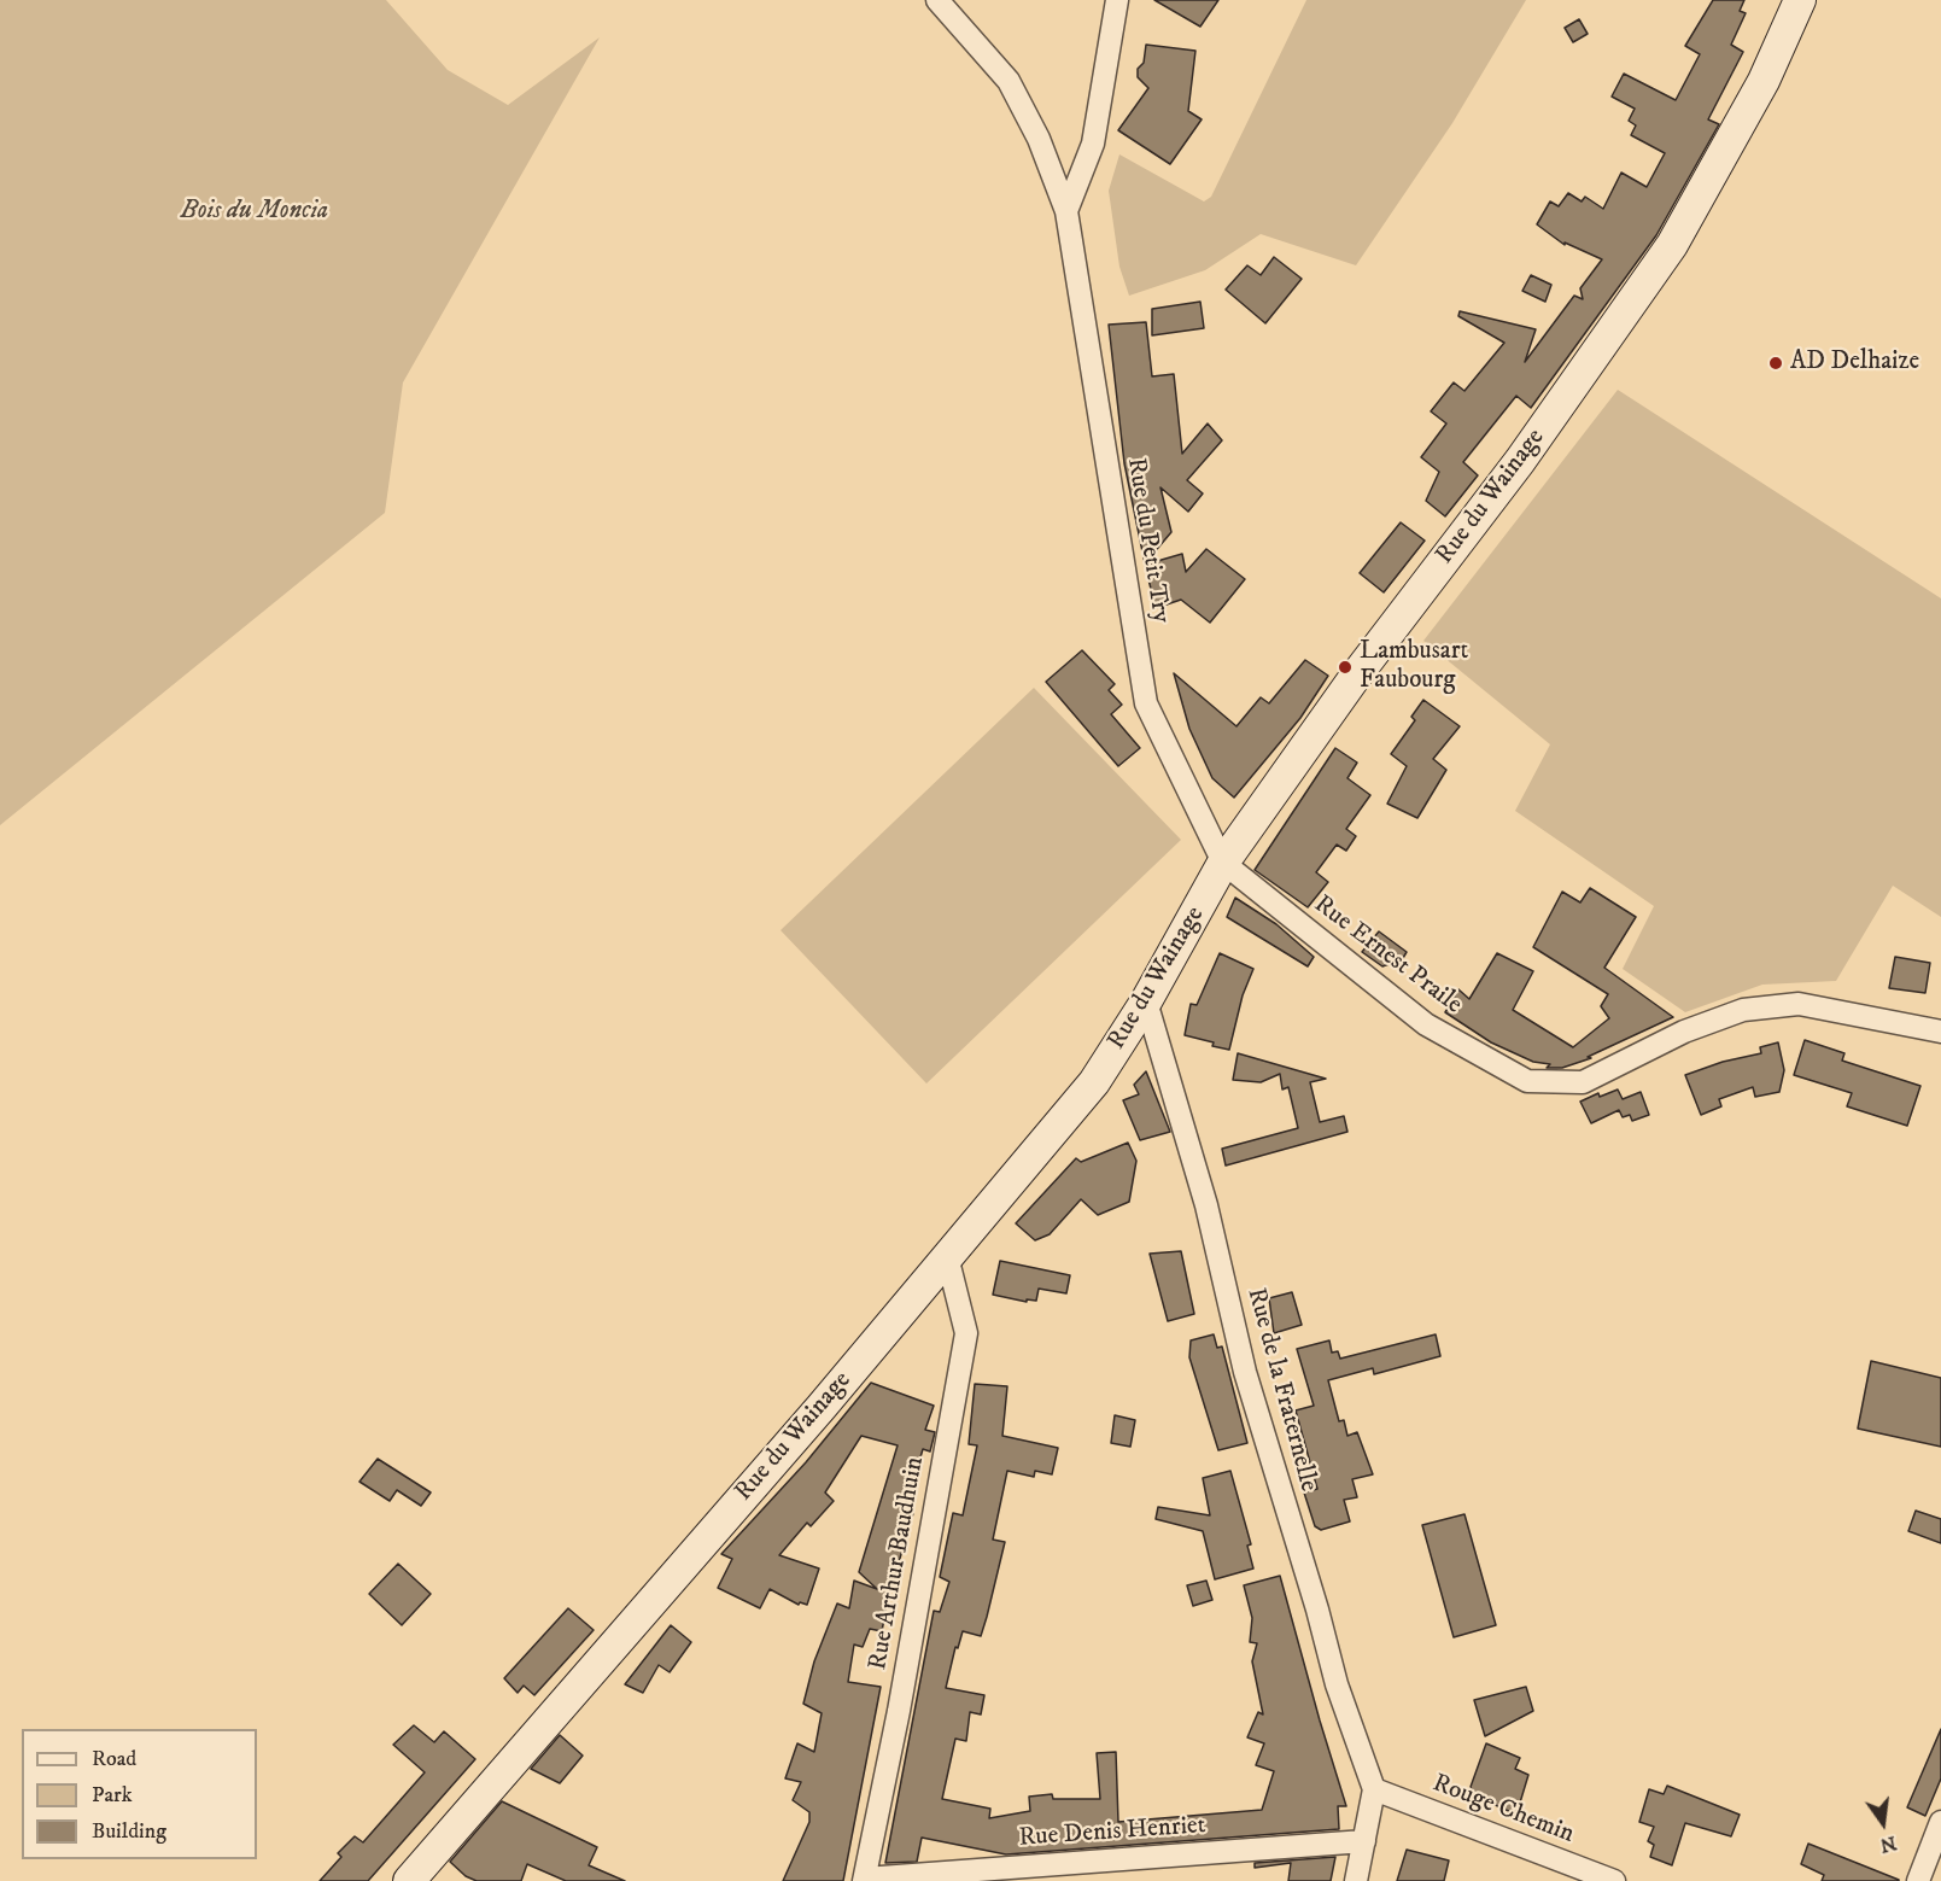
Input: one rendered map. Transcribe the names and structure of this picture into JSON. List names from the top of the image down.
{
  "streets": {
    "main road": ["Rue du Wainage"],
    "street": [
      "Rue du Petit Try",
      "Rue Ernest Praile",
      "Rue de la Fraternelle",
      "Rue Arthur Baudhuin",
      "Rouge Chemin",
      "Rue Denis Henriet"
    ]
  },
  "crossings": [
    ["Rue du Wainage", "Rue du Petit Try"],
    ["Rue du Wainage", "Rue Ernest Praile"],
    ["Rue du Wainage", "Rue de la Fraternelle"],
    ["Rue du Wainage", "Rue Arthur Baudhuin"],
    ["Rue du Petit Try", "Rue Ernest Praile"],
    ["Rue de la Fraternelle", "Rouge Chemin"],
    ["Rue Arthur Baudhuin", "Rue Denis Henriet"]
  ],
  "parks": ["Bois du Moncia"],
  "places": ["AD Delhaize", "Lambusart Faubourg"],
  "legend": ["Road", "Park", "Building"],
  "north": "bottom"
}
